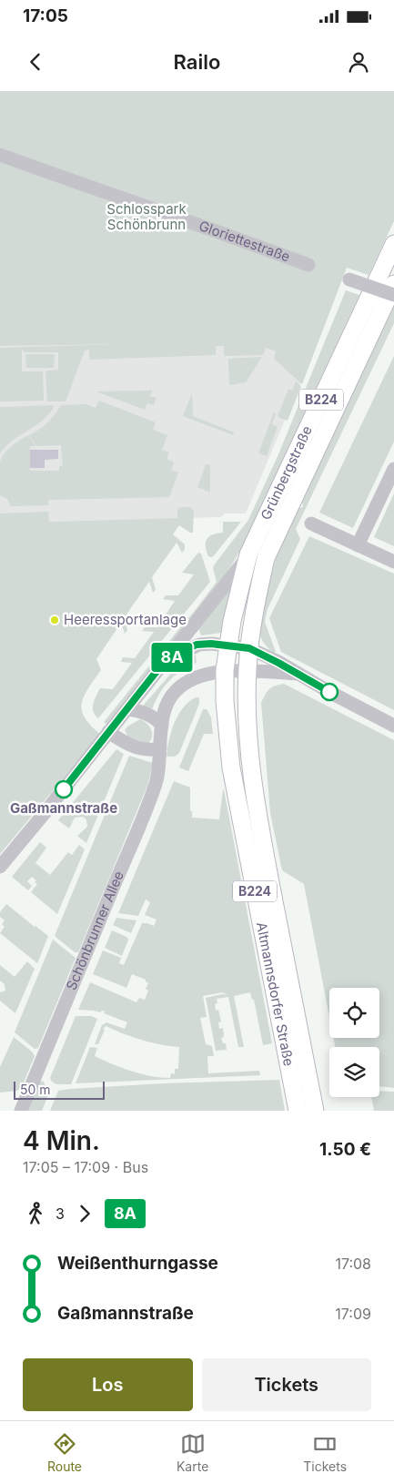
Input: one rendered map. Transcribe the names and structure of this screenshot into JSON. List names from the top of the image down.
{
  "streets": {
    "main road": ["B224", "Grünbergstraße", "Altmannsdorfer Straße"],
    "street": ["Gloriettestraße", "Schönbrunner Allee"]
  },
  "crossings": [
    ["Grünbergstraße", "Altmannsdorfer Straße"],
    ["Schönbrunner Allee", "Altmannsdorfer Straße"]
  ],
  "parks": ["Schlosspark Schönbrunn"],
  "places": ["Heeressportanlage", "Gaßmannstraße"],
  "lines": ["bus line 8A"],
  "scale_bar": "50 m",
  "page": {
    "status": "17:05",
    "header": "Railo",
    "on_map": "8A",
    "scale": "50 m",
    "heading": ["4 Min.", "17:05 – 17:09 · Bus", "1.50 €"],
    "legs": ["3", "8A"],
    "list": [
      {
        "name": "Weißenthurngasse",
        "value": "17:08"
      },
      {
        "name": "Gaßmannstraße",
        "value": "17:09"
      }
    ],
    "buttons": ["Los", "Tickets"],
    "tabs": ["Route", "Karte", "Tickets"]
  }
}
